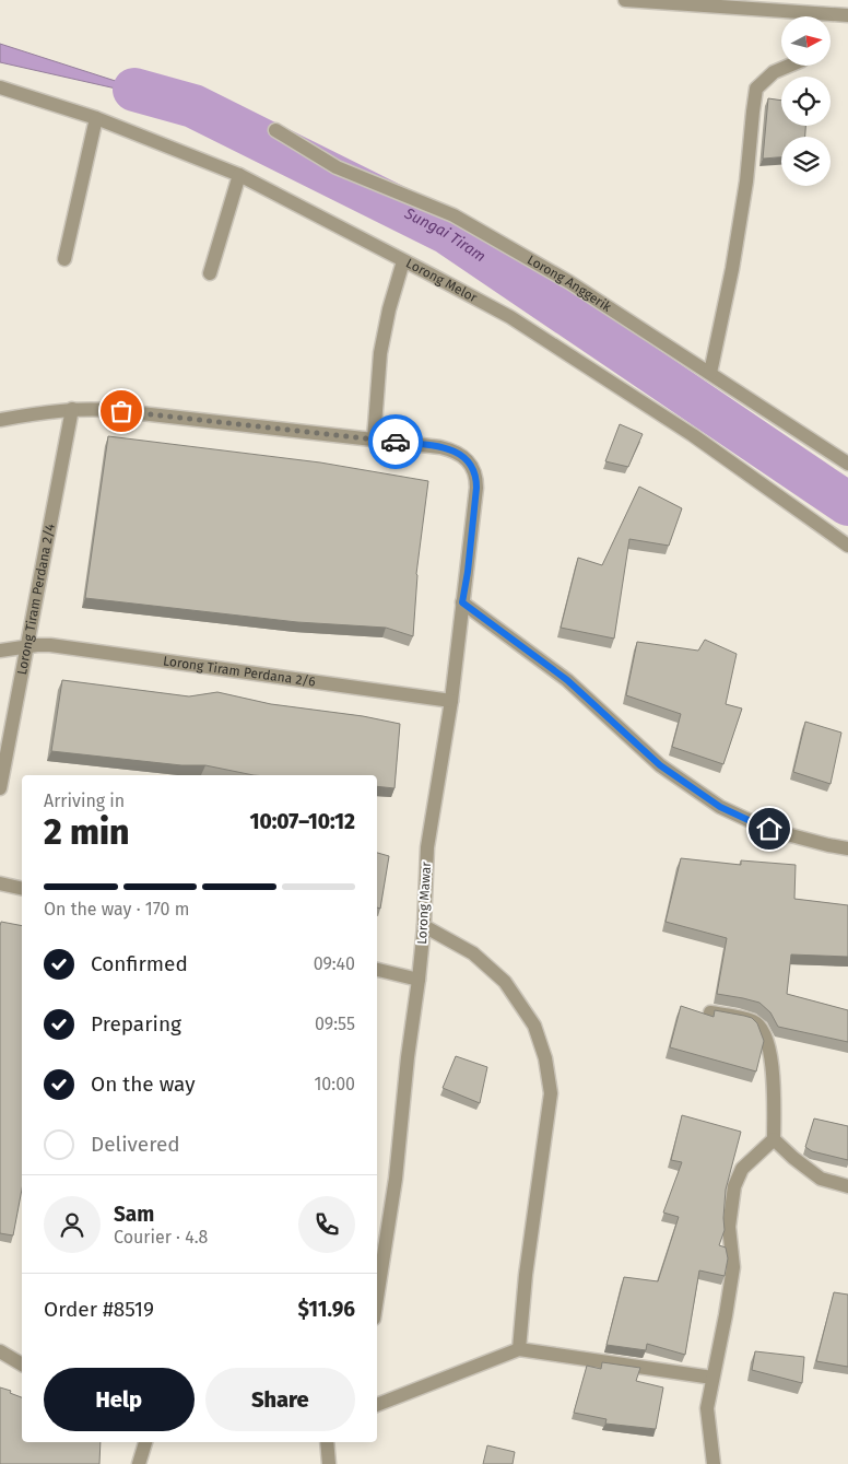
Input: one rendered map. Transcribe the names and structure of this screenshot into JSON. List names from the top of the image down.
{
  "streets": {
    "street": [
      "Lorong Melor",
      "Lorong Anggerik",
      "Lorong Tiram Perdana 2/4",
      "Lorong Tiram Perdana 2/6",
      "Lorong Mawar"
    ]
  },
  "crossings": [
    ["Lorong Tiram Perdana 2/4", "Lorong Tiram Perdana 2/6"],
    ["Lorong Tiram Perdana 2/6", "Lorong Mawar"]
  ],
  "water": ["Sungai Tiram"],
  "north": "right",
  "page": {
    "heading": ["2 min", "Arriving in", "10:07–10:12"],
    "panel": [
      "Sam",
      "Courier · 4.8",
      "Order #8519",
      "$11.96"
    ],
    "bar": "On the way · 170 m",
    "list": [
      ["Confirmed", "09:40"],
      ["Preparing", "09:55"],
      ["On the way", "10:00"],
      "Delivered"
    ],
    "buttons": ["Help", "Share"]
  }
}
